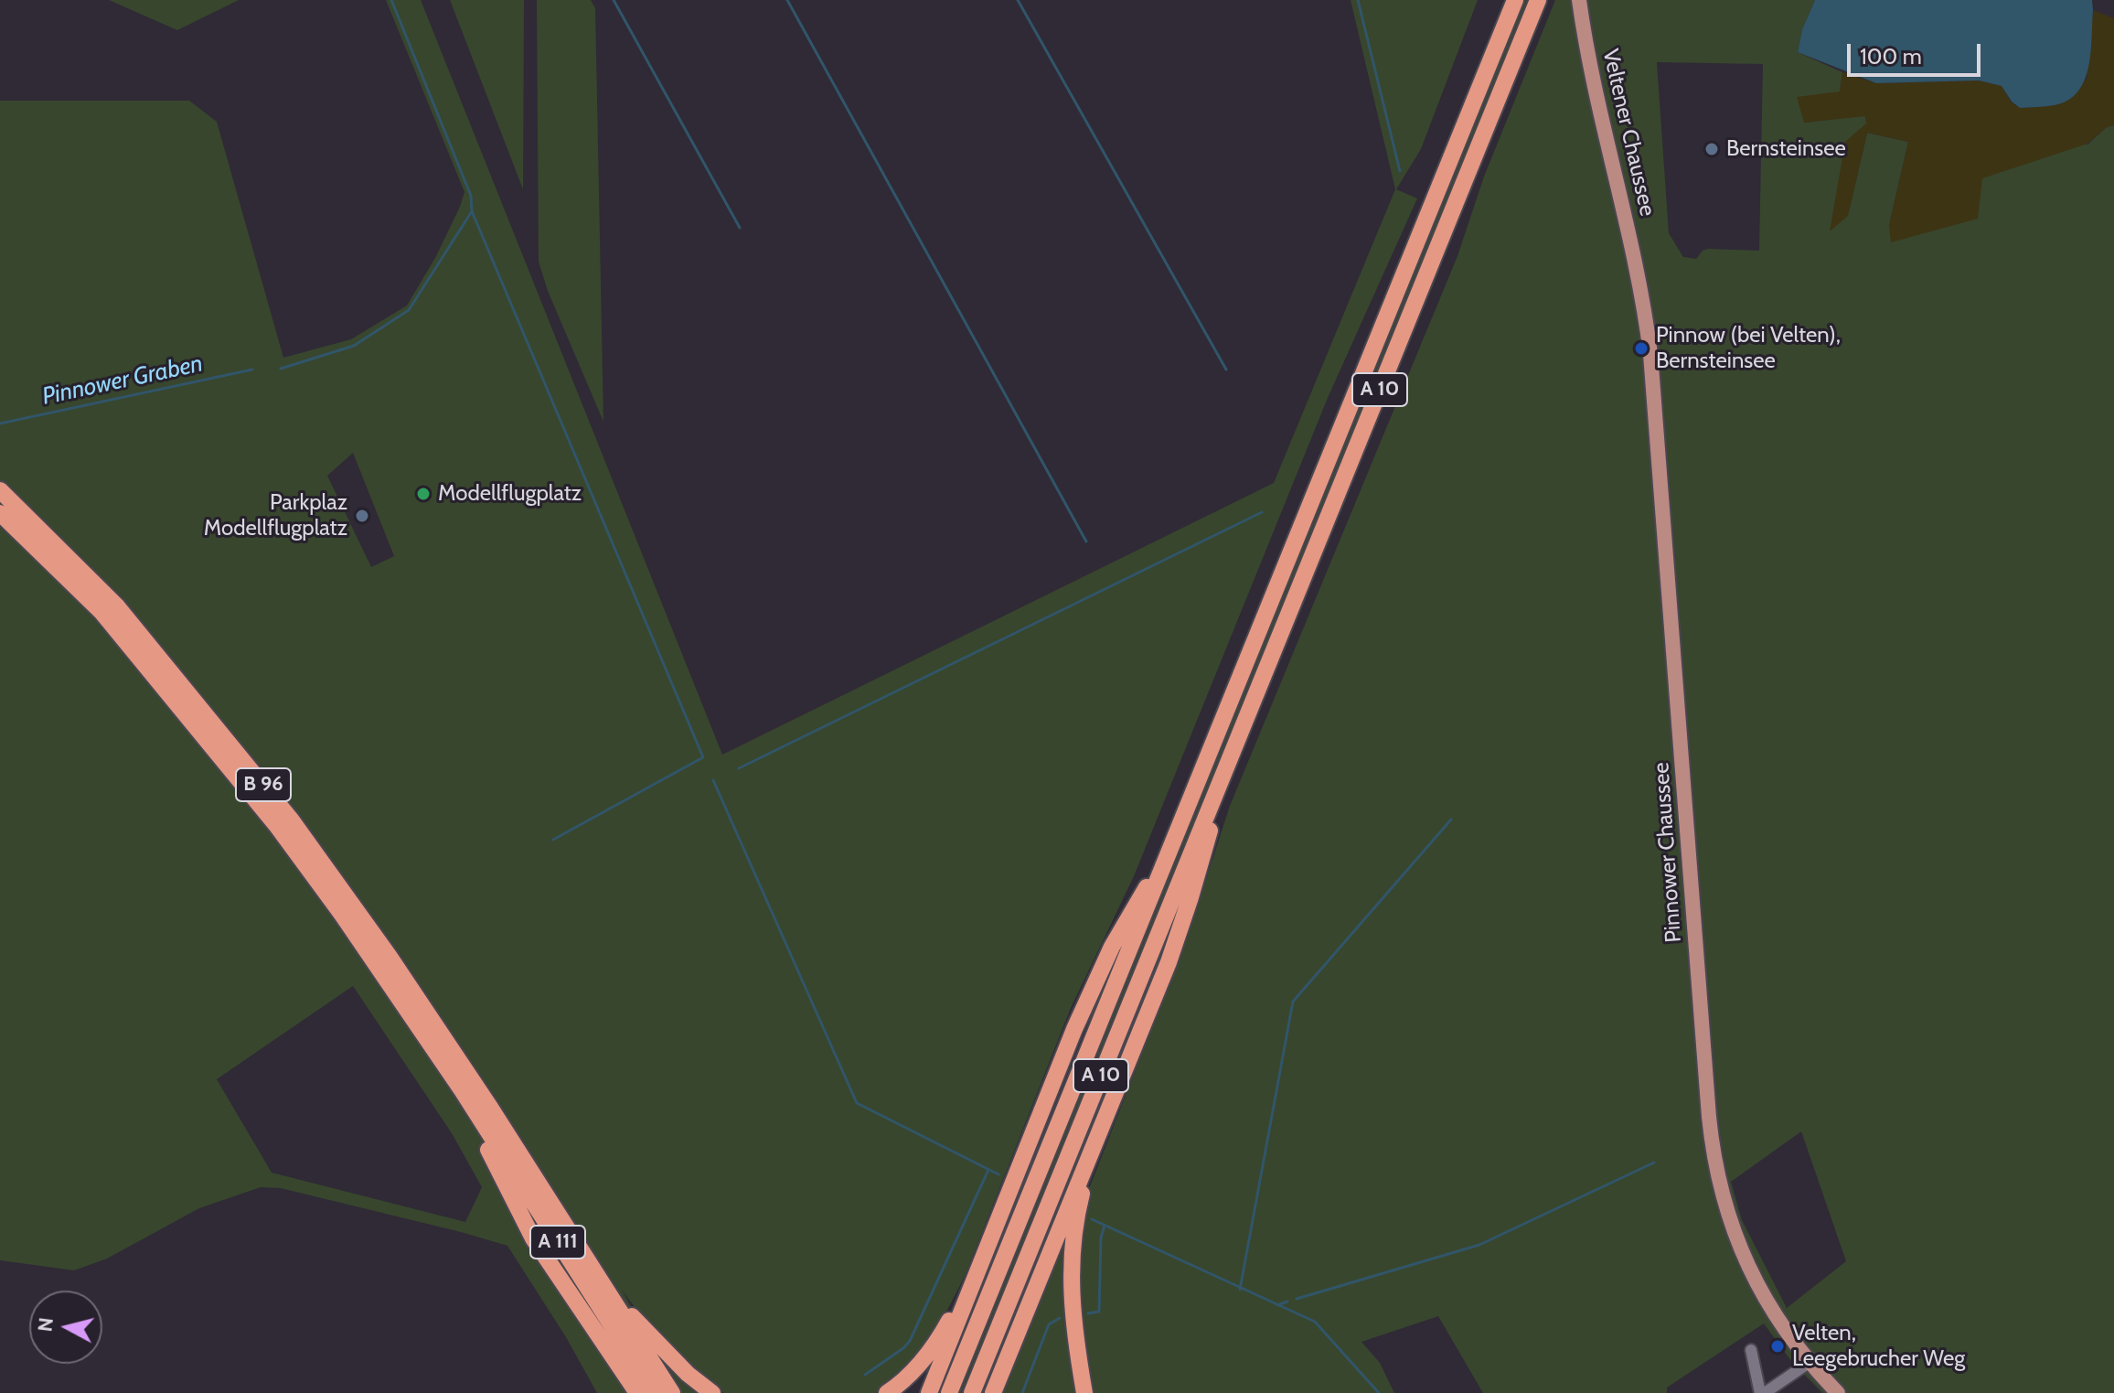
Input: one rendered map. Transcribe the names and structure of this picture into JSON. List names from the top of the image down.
{
  "streets": {
    "highway": ["A 10", "B 96", "A 111"],
    "main road": ["Veltener Chaussee", "Pinnower Chaussee"]
  },
  "crossings": [
    ["Veltener Chaussee", "Pinnower Chaussee"],
    ["B 96", "A 111"]
  ],
  "water": ["Pinnower Graben"],
  "places": [
    "Bernsteinsee",
    "Pinnow (bei Velten), Bernsteinsee",
    "Modellflugplatz",
    "Parkplaz Modellflugplatz",
    "Velten, Leegebrucher Weg"
  ],
  "scale_bar": "100 m",
  "north": "left"
}
